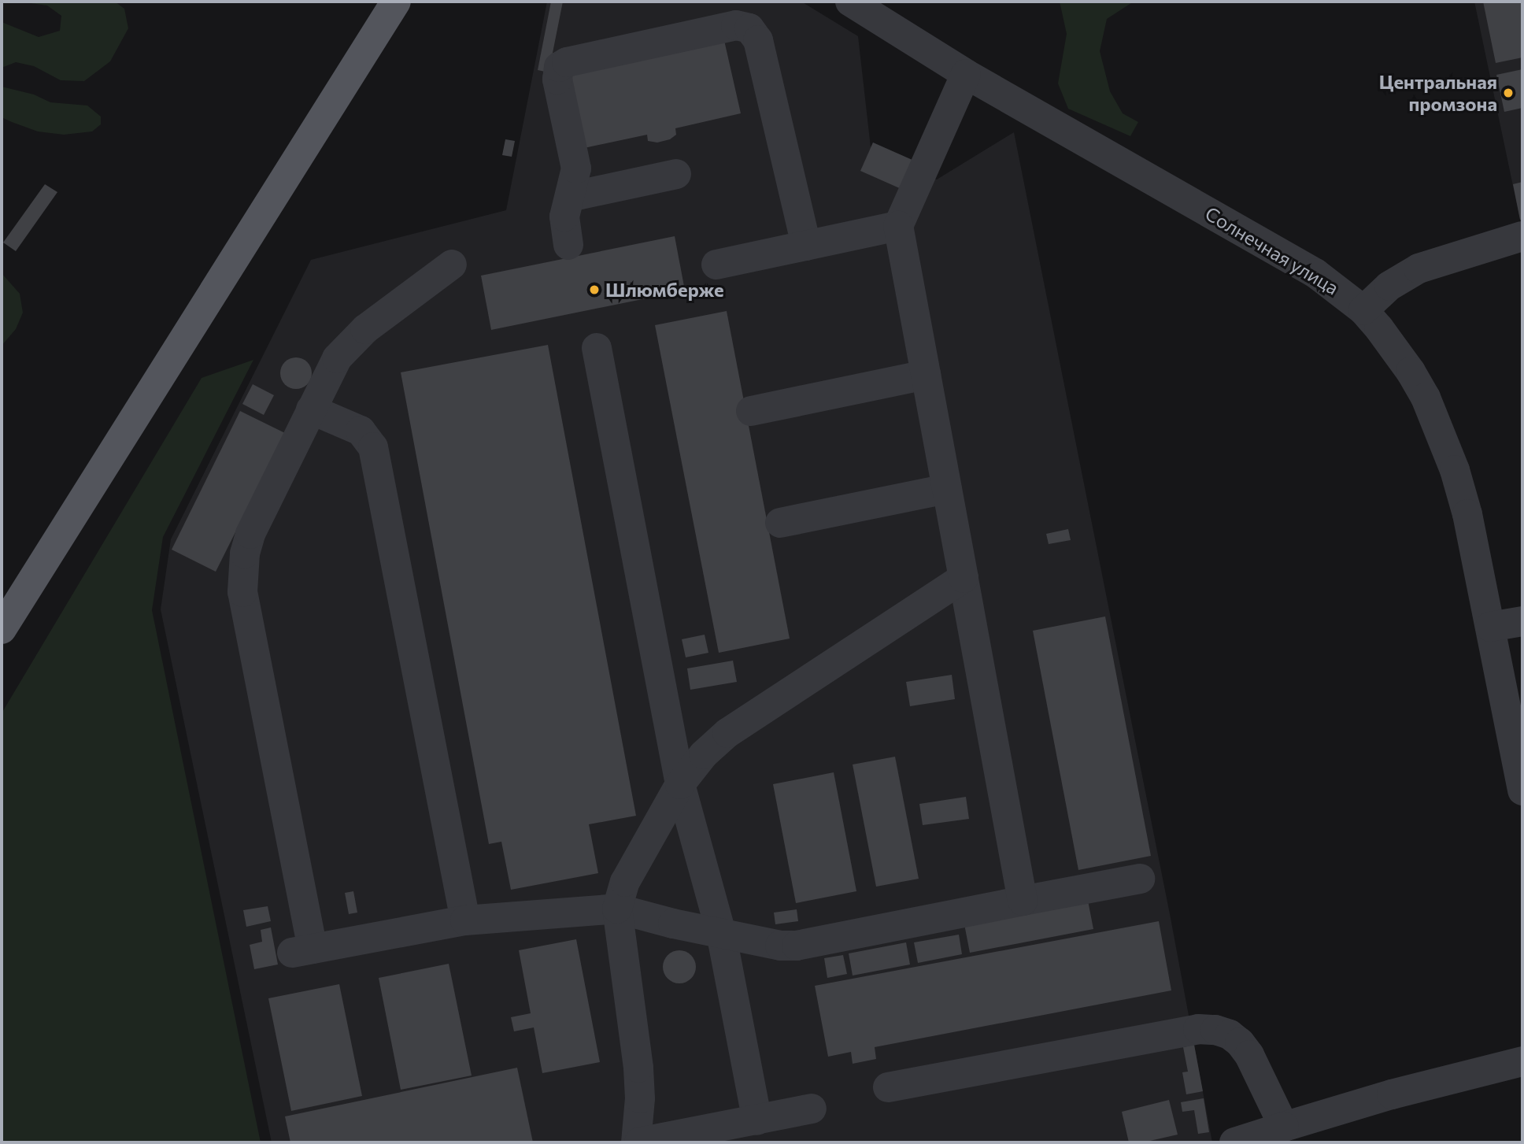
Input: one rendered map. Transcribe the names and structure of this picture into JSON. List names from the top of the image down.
{
  "streets": {
    "street": ["Солнечная улица"]
  },
  "places": ["Центральная промзона", "Шлюмберже"]
}
